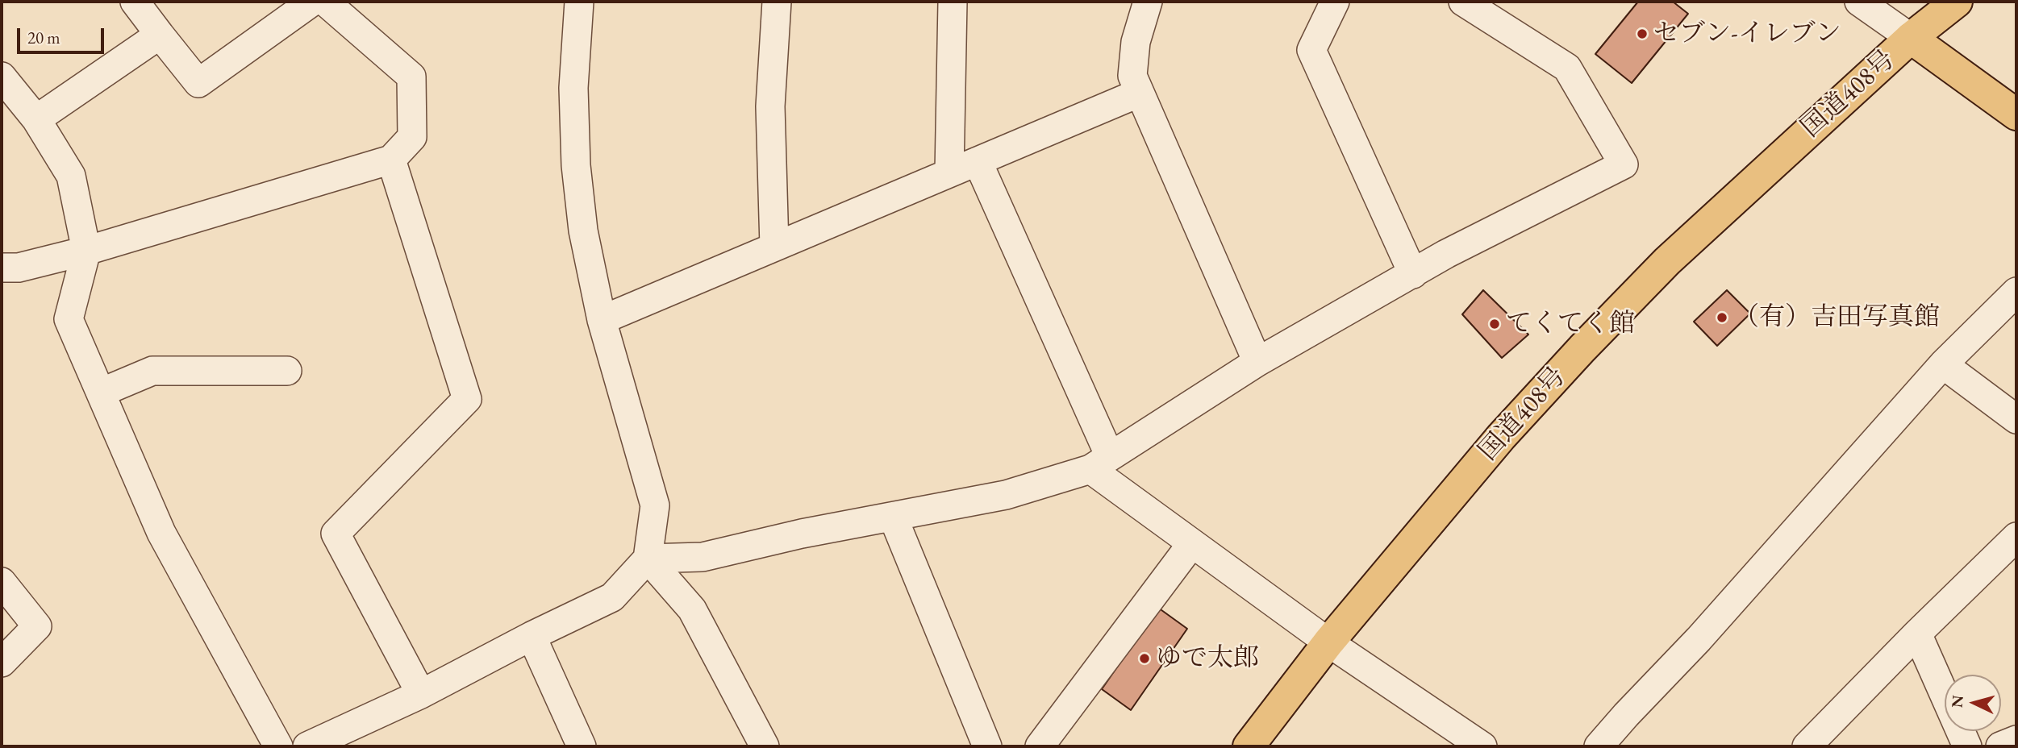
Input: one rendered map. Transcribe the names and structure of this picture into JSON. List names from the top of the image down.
{
  "streets": {
    "main road": ["国道408号"]
  },
  "places": [
    "セブン-イレブン",
    "（有）吉田写真館",
    "てくてく館",
    "ゆで太郎"
  ],
  "scale_bar": "20 m",
  "north": "left"
}
